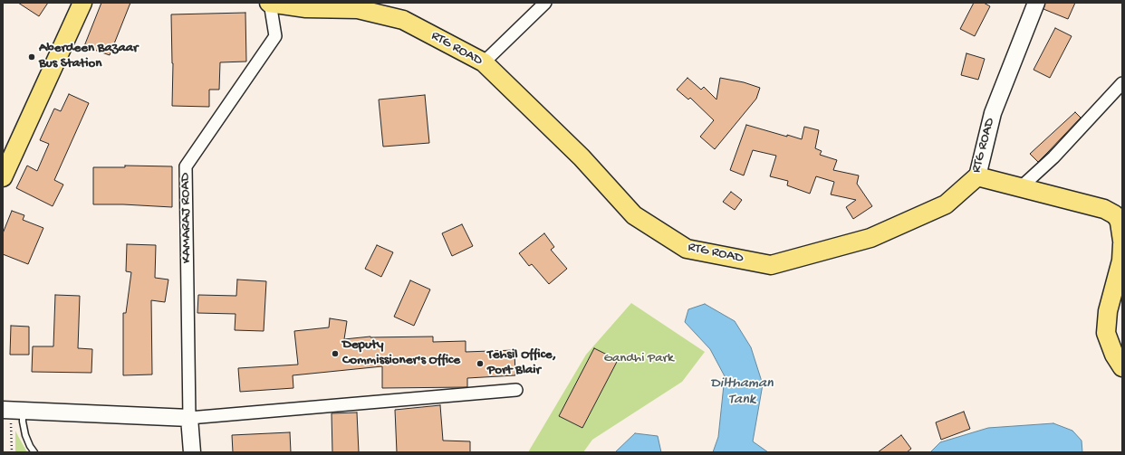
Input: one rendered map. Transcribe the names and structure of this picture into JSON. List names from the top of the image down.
{
  "streets": {
    "main road": ["RTG ROAD"],
    "street": ["KAMARAJ ROAD"]
  },
  "crossings": [
    ["RTG ROAD", "KAMARAJ ROAD"]
  ],
  "water": ["Dilthaman Tank"],
  "parks": ["Gandhi Park"],
  "places": ["Aberdeen Bazaar Bus Station", "Deputy Commissioner's Office", "Tehsil Office, Port Blair"]
}
